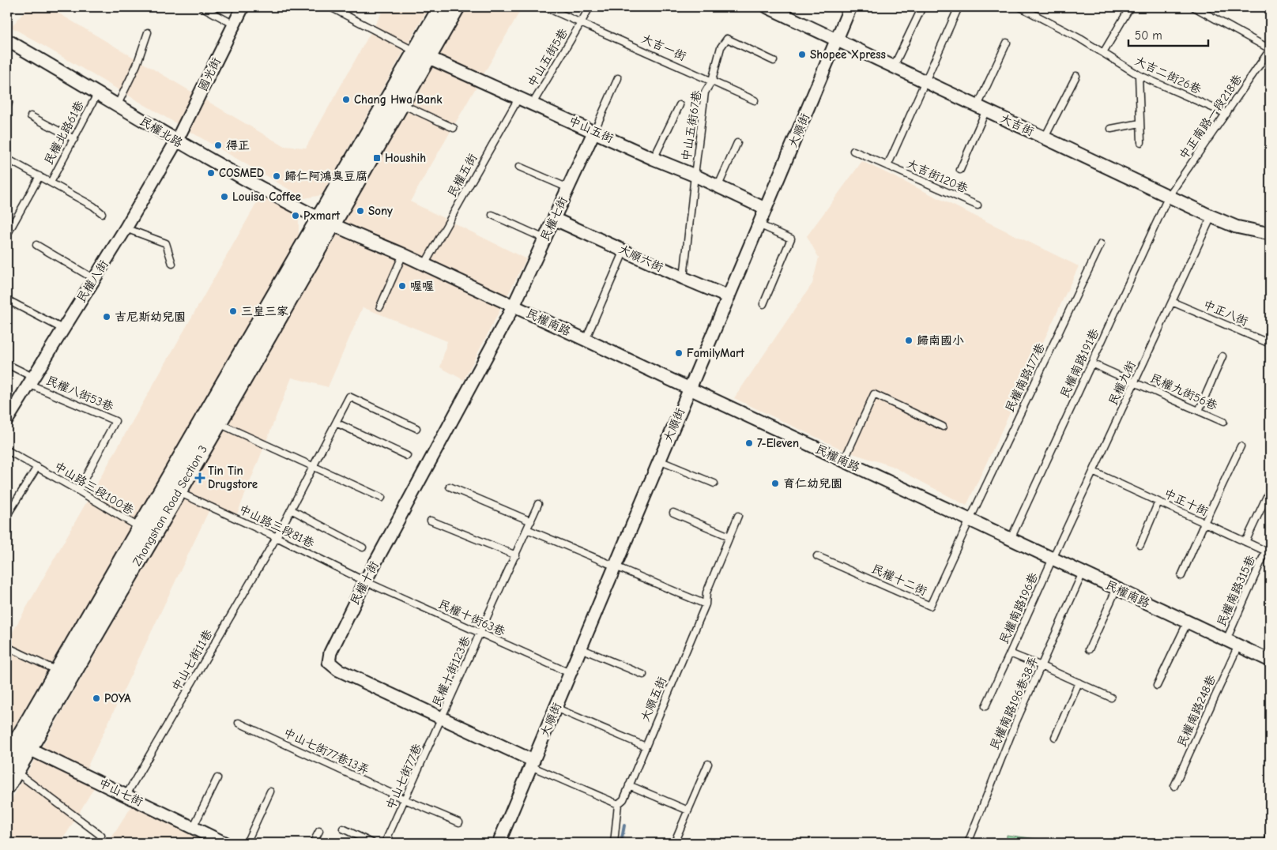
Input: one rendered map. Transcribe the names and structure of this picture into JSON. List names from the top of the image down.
{
  "streets": {
    "main road": ["Zhongshan Road Section 3"],
    "street": [
      "國光街",
      "大吉街",
      "中山五街",
      "大順街",
      "民權北路",
      "民權七街",
      "大順六街",
      "民權八街",
      "民權南路",
      "民權十街",
      "中山七街"
    ],
    "lane": [
      "大吉一街",
      "中山五街5巷",
      "大吉二街26巷",
      "中正南路一段218巷",
      "中山五街67巷",
      "民權北路61巷",
      "民權五街",
      "大吉街120巷",
      "中正八街",
      "民權南路191巷",
      "民權南路177巷",
      "民權九街",
      "民權九街56巷",
      "民權八街53巷",
      "中山路三段100巷",
      "中正十街",
      "中山路三段81巷",
      "民權十二街",
      "民權南路315巷",
      "民權南路196巷",
      "民權十街63巷",
      "中山七街11巷",
      "民權十街123巷",
      "大順五街",
      "民權南路196巷38弄",
      "民權南路248巷",
      "中山七街77巷13弄",
      "中山七街77巷"
    ]
  },
  "crossings": [
    ["大吉一街", "中山五街5巷"],
    ["大吉一街", "中山五街67巷"],
    ["中山五街5巷", "中山五街"],
    ["國光街", "民權北路"],
    ["國光街", "民權八街"],
    ["大吉二街26巷", "中正南路一段218巷"],
    ["中正南路一段218巷", "大吉街"],
    ["中正南路一段218巷", "民權南路191巷"],
    ["大吉街", "大順街"],
    ["大吉街", "大吉街120巷"],
    ["大吉街", "民權南路191巷"],
    ["大吉街", "民權九街"],
    ["中山五街67巷", "中山五街"],
    ["中山五街67巷", "大順六街"],
    ["中山五街", "大順街"],
    ["中山五街", "民權五街"],
    ["中山五街", "民權七街"],
    ["大順街", "大順六街"],
    ["大順街", "民權南路"],
    ["大順街", "民權十街"],
    ["大順街", "民權十街63巷"],
    ["民權北路", "民權北路61巷"],
    ["民權北路", "民權八街"],
    ["民權北路", "民權南路"],
    ["民權北路", "Zhongshan Road Section 3"],
    ["民權五街", "民權南路"],
    ["民權七街", "大順六街"],
    ["民權七街", "民權南路"],
    ["民權七街", "民權十街"],
    ["民權八街", "民權八街53巷"],
    ["中正八街", "民權九街"],
    ["民權南路", "民權南路191巷"],
    ["民權南路", "民權南路177巷"],
    ["民權南路", "民權九街"],
    ["民權南路", "Zhongshan Road Section 3"],
    ["民權南路", "民權十二街"],
    ["民權南路", "民權十街"],
    ["民權南路", "民權南路315巷"],
    ["民權南路", "民權南路196巷"],
    ["民權南路", "民權南路196巷38弄"],
    ["民權南路", "民權南路248巷"],
    ["民權南路191巷", "民權九街56巷"],
    ["民權南路177巷", "民權十二街"],
    ["民權九街", "民權九街56巷"],
    ["民權九街", "中正十街"],
    ["民權九街", "民權南路196巷"],
    ["民權八街53巷", "中山路三段100巷"],
    ["中山路三段100巷", "Zhongshan Road Section 3"],
    ["中正十街", "民權南路315巷"],
    ["Zhongshan Road Section 3", "中山路三段81巷"],
    ["Zhongshan Road Section 3", "中山七街"],
    ["中山路三段81巷", "民權十街"],
    ["中山路三段81巷", "民權十街63巷"],
    ["中山路三段81巷", "中山七街11巷"],
    ["民權十街", "民權十街63巷"],
    ["民權十街", "民權十街123巷"],
    ["民權十街", "中山七街77巷"],
    ["民權南路196巷", "民權南路196巷38弄"],
    ["民權十街63巷", "民權十街123巷"],
    ["中山七街11巷", "中山七街"],
    ["民權十街123巷", "中山七街77巷"],
    ["中山七街77巷13弄", "中山七街77巷"]
  ],
  "places": {
    "other": [
      "Shopee Xpress",
      "Chang Hwa Bank",
      "得正",
      "COSMED",
      "歸仁阿鴻臭豆腐",
      "Louisa Coffee",
      "Sony",
      "Pxmart",
      "喔喔",
      "三皇三家",
      "吉尼斯幼兒園",
      "歸南國小",
      "FamilyMart",
      "7-Eleven",
      "育仁幼兒園",
      "POYA"
    ],
    "transit": ["Houshih"],
    "health": ["Tin Tin Drugstore"]
  },
  "scale_bar": "50 m"
}
